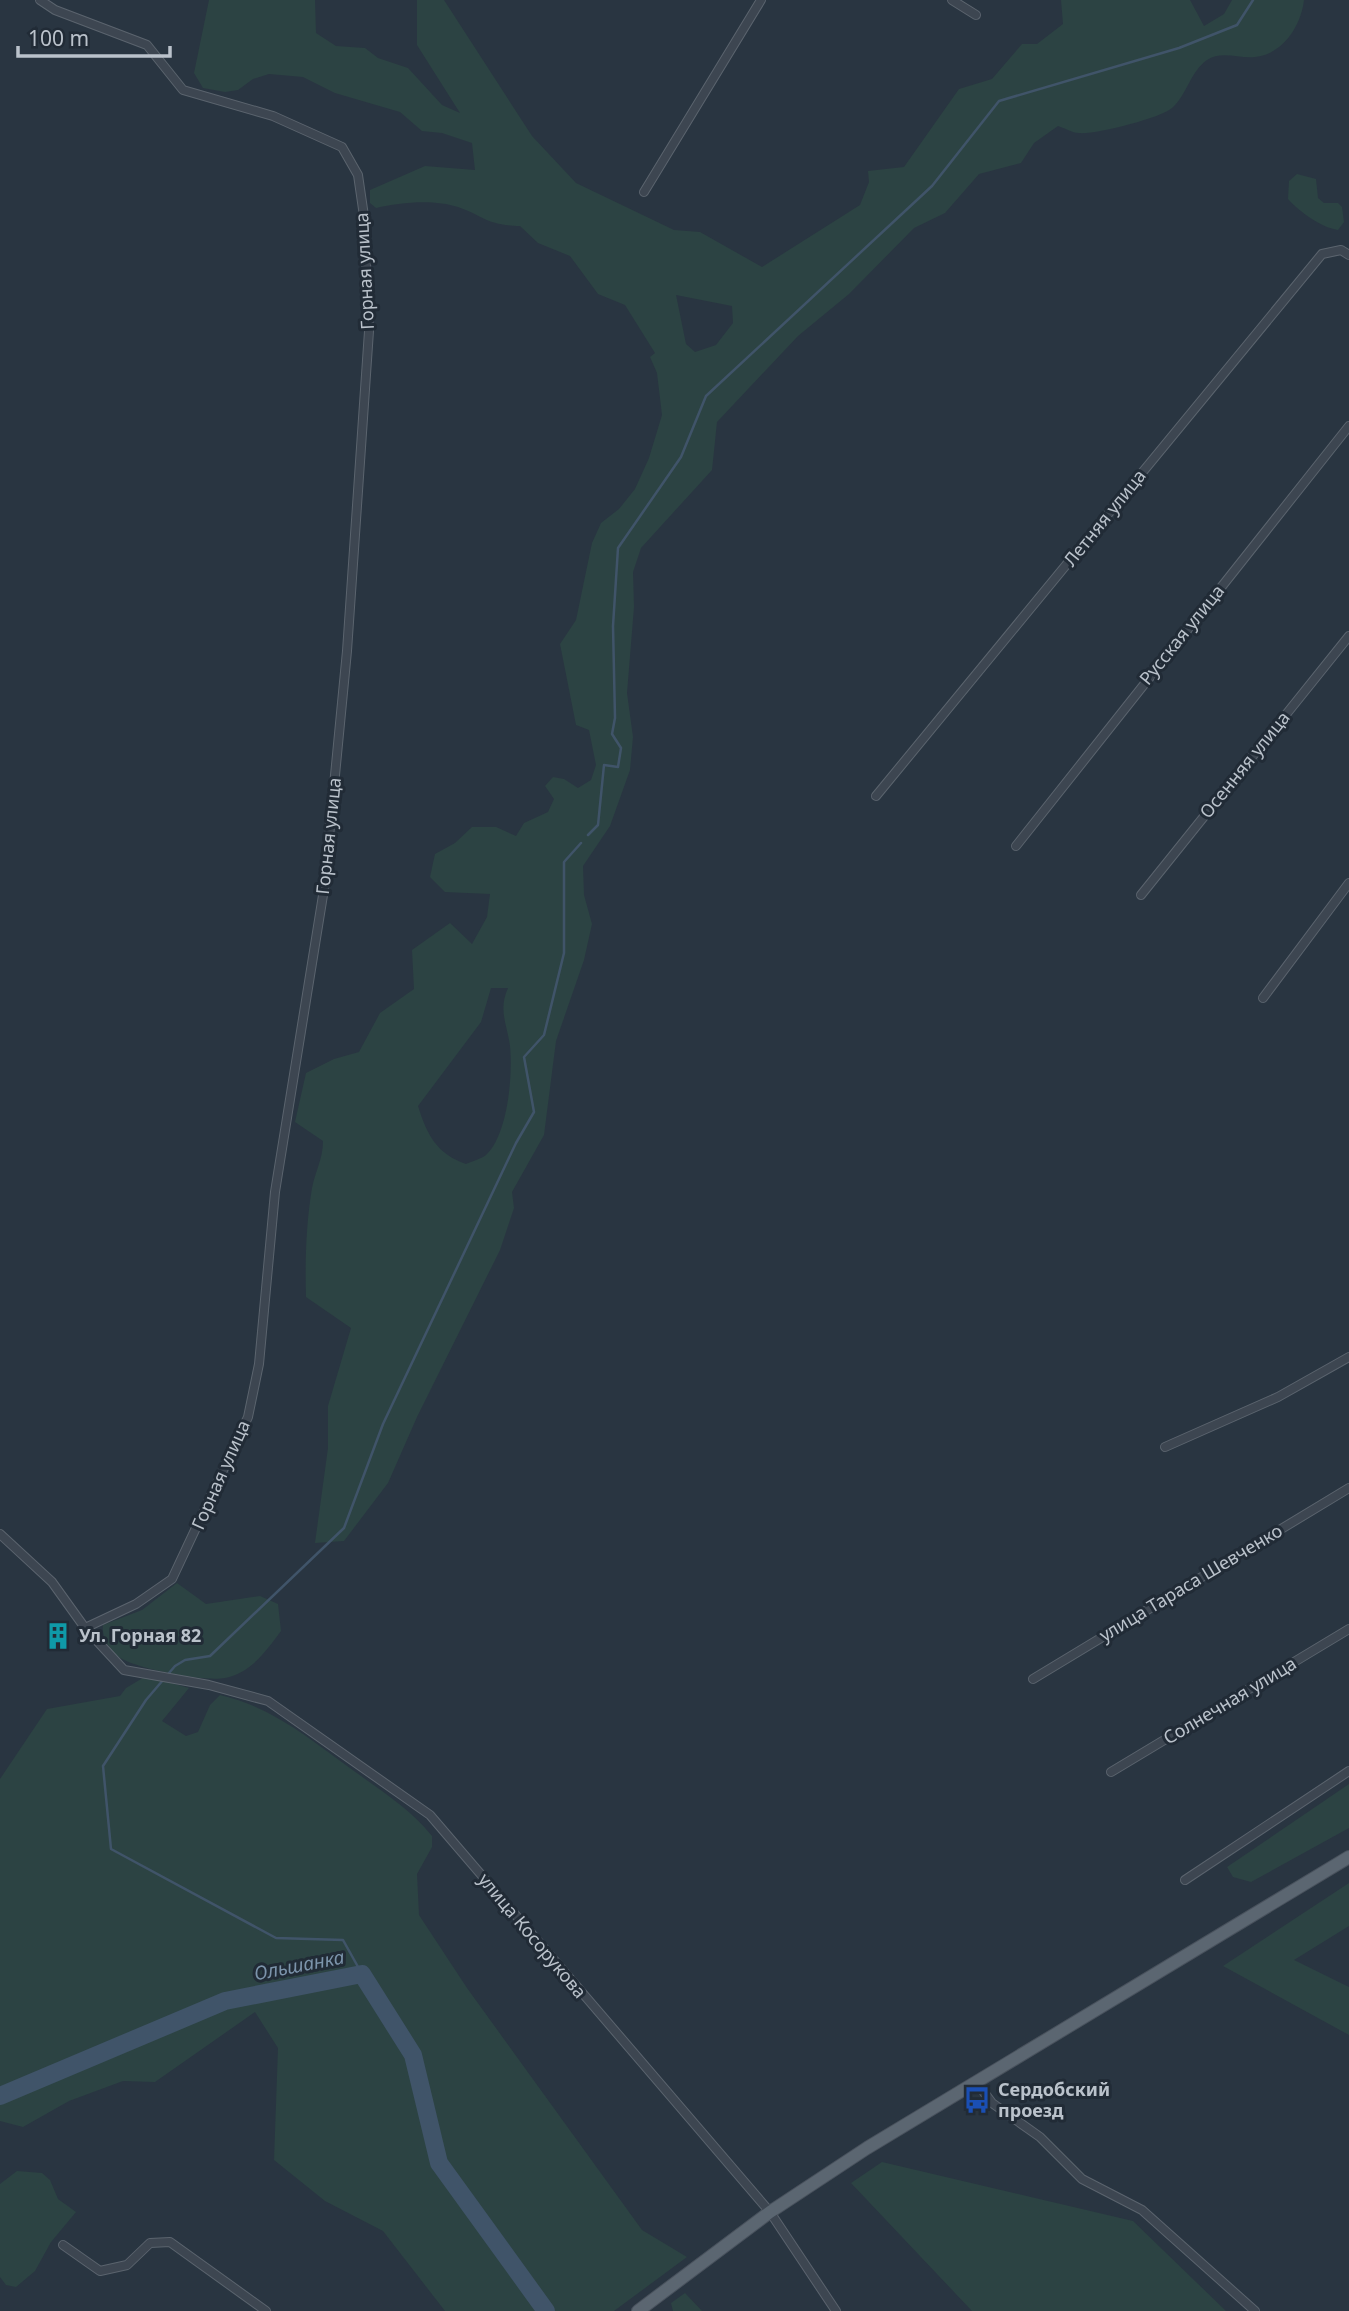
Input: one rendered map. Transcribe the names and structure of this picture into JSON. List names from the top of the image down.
{
  "streets": {
    "street": [
      "Горная улица",
      "Летняя улица",
      "Русская улица",
      "Осенняя улица",
      "улица Тараса Шевченко",
      "Солнечная улица",
      "улица Косорукова"
    ]
  },
  "crossings": [
    ["Горная улица", "улица Косорукова"]
  ],
  "water": ["Ольшанка"],
  "places": {
    "building": ["Ул. Горная 82"],
    "bus stop": ["Сердобский проезд"]
  },
  "scale_bar": "100 m"
}
